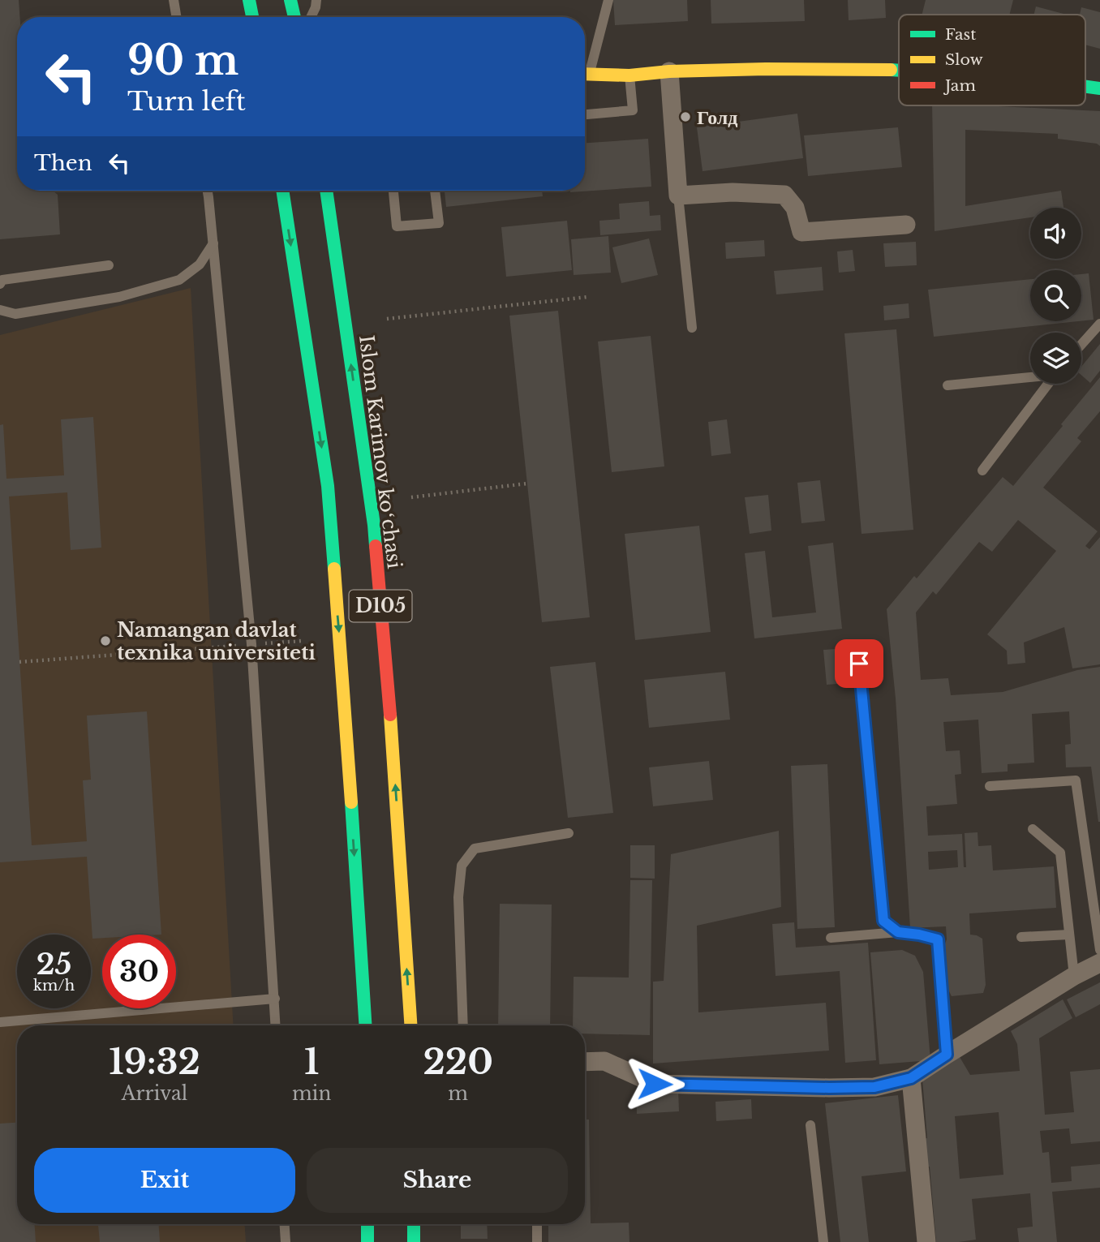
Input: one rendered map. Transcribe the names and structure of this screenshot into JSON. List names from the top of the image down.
{
  "streets": {
    "main road": ["Islom Karimov koʻchasi", "D105"]
  },
  "places": ["Голд", "Namangan davlat texnika universiteti"],
  "legend": ["Fast", "Slow", "Jam"],
  "page": {
    "turn": ["90 m", "Turn left"],
    "then": "Then",
    "speed": "25 km/h",
    "limit": "30",
    "eta": [
      "19:32",
      "Arrival",
      "1",
      "min",
      "220",
      "m"
    ],
    "buttons": ["Exit", "Share"]
  }
}
